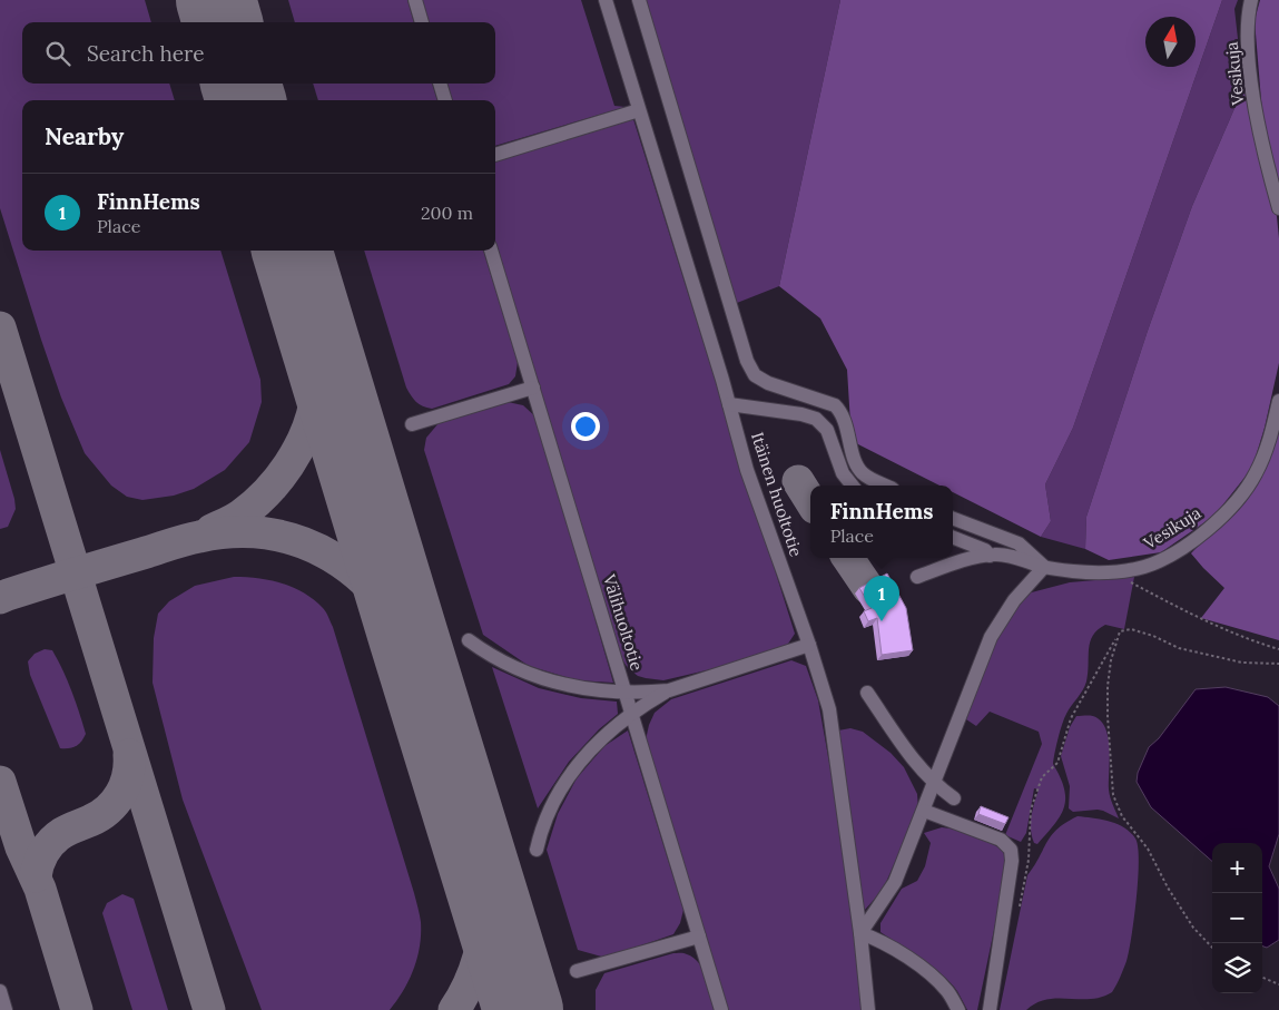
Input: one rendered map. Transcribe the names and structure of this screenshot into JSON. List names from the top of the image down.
{
  "streets": {
    "lane": ["Vesikuja", "Itäinen huoltotie", "Välihuoltotie"]
  },
  "north": "top",
  "page": {
    "search": "Search here",
    "heading": "Nearby",
    "list": [
      {
        "mark": "1",
        "name": "FinnHems",
        "note": "Place",
        "value": "200 m"
      }
    ],
    "popup": ["FinnHems", "Place"],
    "pins": "1",
    "map_buttons": ["+", "−"]
  }
}
